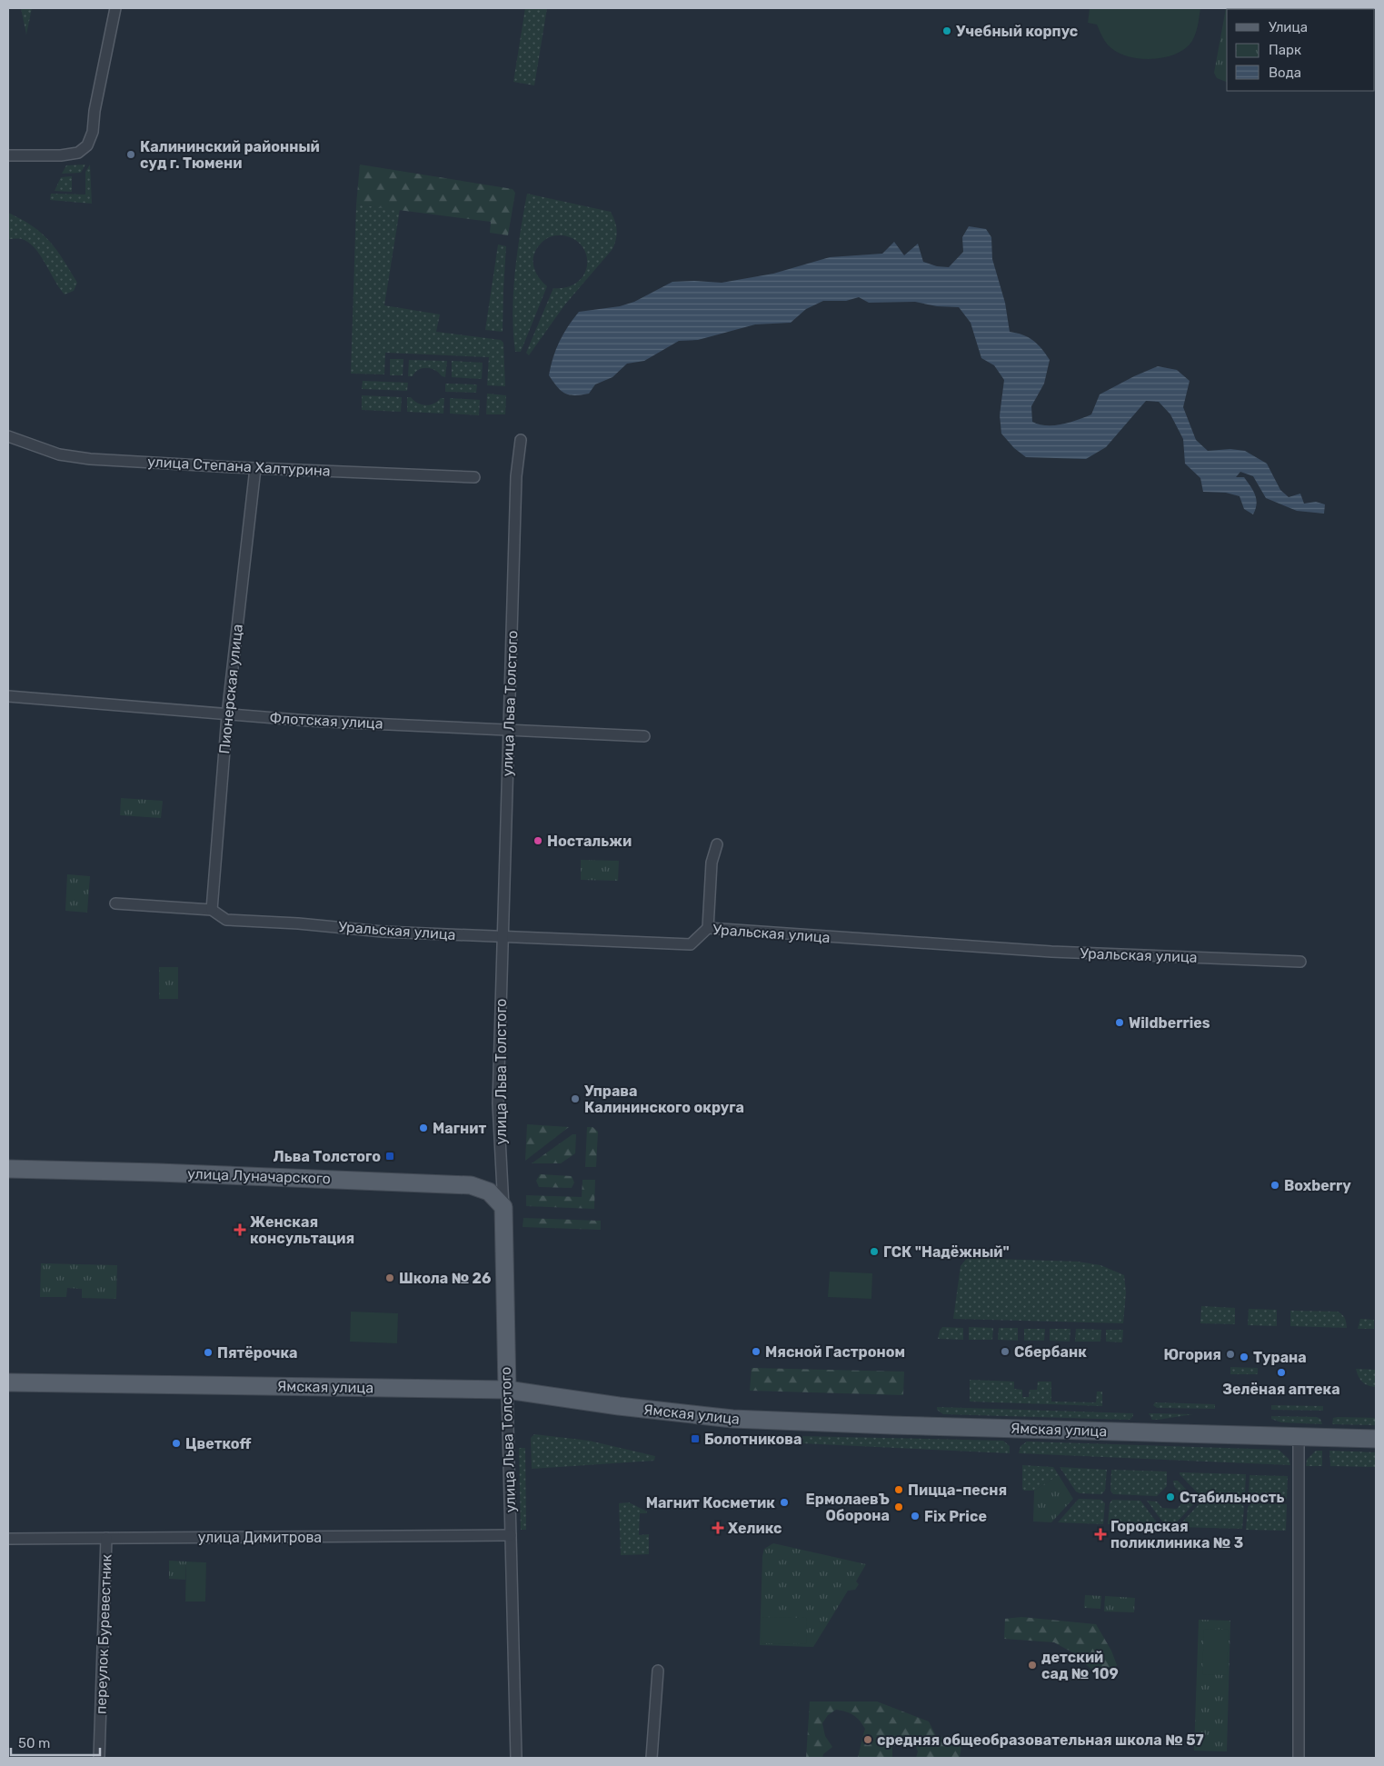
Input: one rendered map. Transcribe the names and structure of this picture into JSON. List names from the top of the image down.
{
  "streets": {
    "main road": ["улица Льва Толстого", "улица Луначарского", "Ямская улица"],
    "street": [
      "улица Степана Халтурина",
      "Пионерская улица",
      "Флотская улица",
      "Уральская улица",
      "улица Димитрова",
      "переулок Буревестник"
    ]
  },
  "crossings": [
    ["улица Степана Халтурина", "Пионерская улица"],
    ["Пионерская улица", "Флотская улица"],
    ["Пионерская улица", "Уральская улица"],
    ["улица Льва Толстого", "Флотская улица"],
    ["улица Льва Толстого", "Уральская улица"],
    ["улица Льва Толстого", "улица Луначарского"],
    ["улица Льва Толстого", "Ямская улица"],
    ["улица Льва Толстого", "улица Димитрова"],
    ["улица Димитрова", "переулок Буревестник"]
  ],
  "places": {
    "other": [
      "Учебный корпус",
      "Калининский районный суд г. Тюмени",
      "Ностальжи",
      "Wildberries",
      "Управа Калининского округа",
      "Магнит",
      "Boxberry",
      "ГСК \"Надёжный\"",
      "Школа № 26",
      "Мясной Гастроном",
      "Сбербанк",
      "Пятёрочка",
      "Югория",
      "Турана",
      "Зелёная аптека",
      "Цветкоff",
      "Пицца-песня",
      "Стабильность",
      "Магнит Косметик",
      "ЕрмолаевЪ Оборона",
      "Fix Price",
      "детский сад № 109",
      "средняя общеобразовательная школа № 57"
    ],
    "transit": ["Льва Толстого", "Болотникова"],
    "health": ["Женская консультация", "Хеликс", "Городская поликлиника № 3"]
  },
  "legend": ["Улица", "Парк", "Вода"],
  "scale_bar": "50 m"
}
